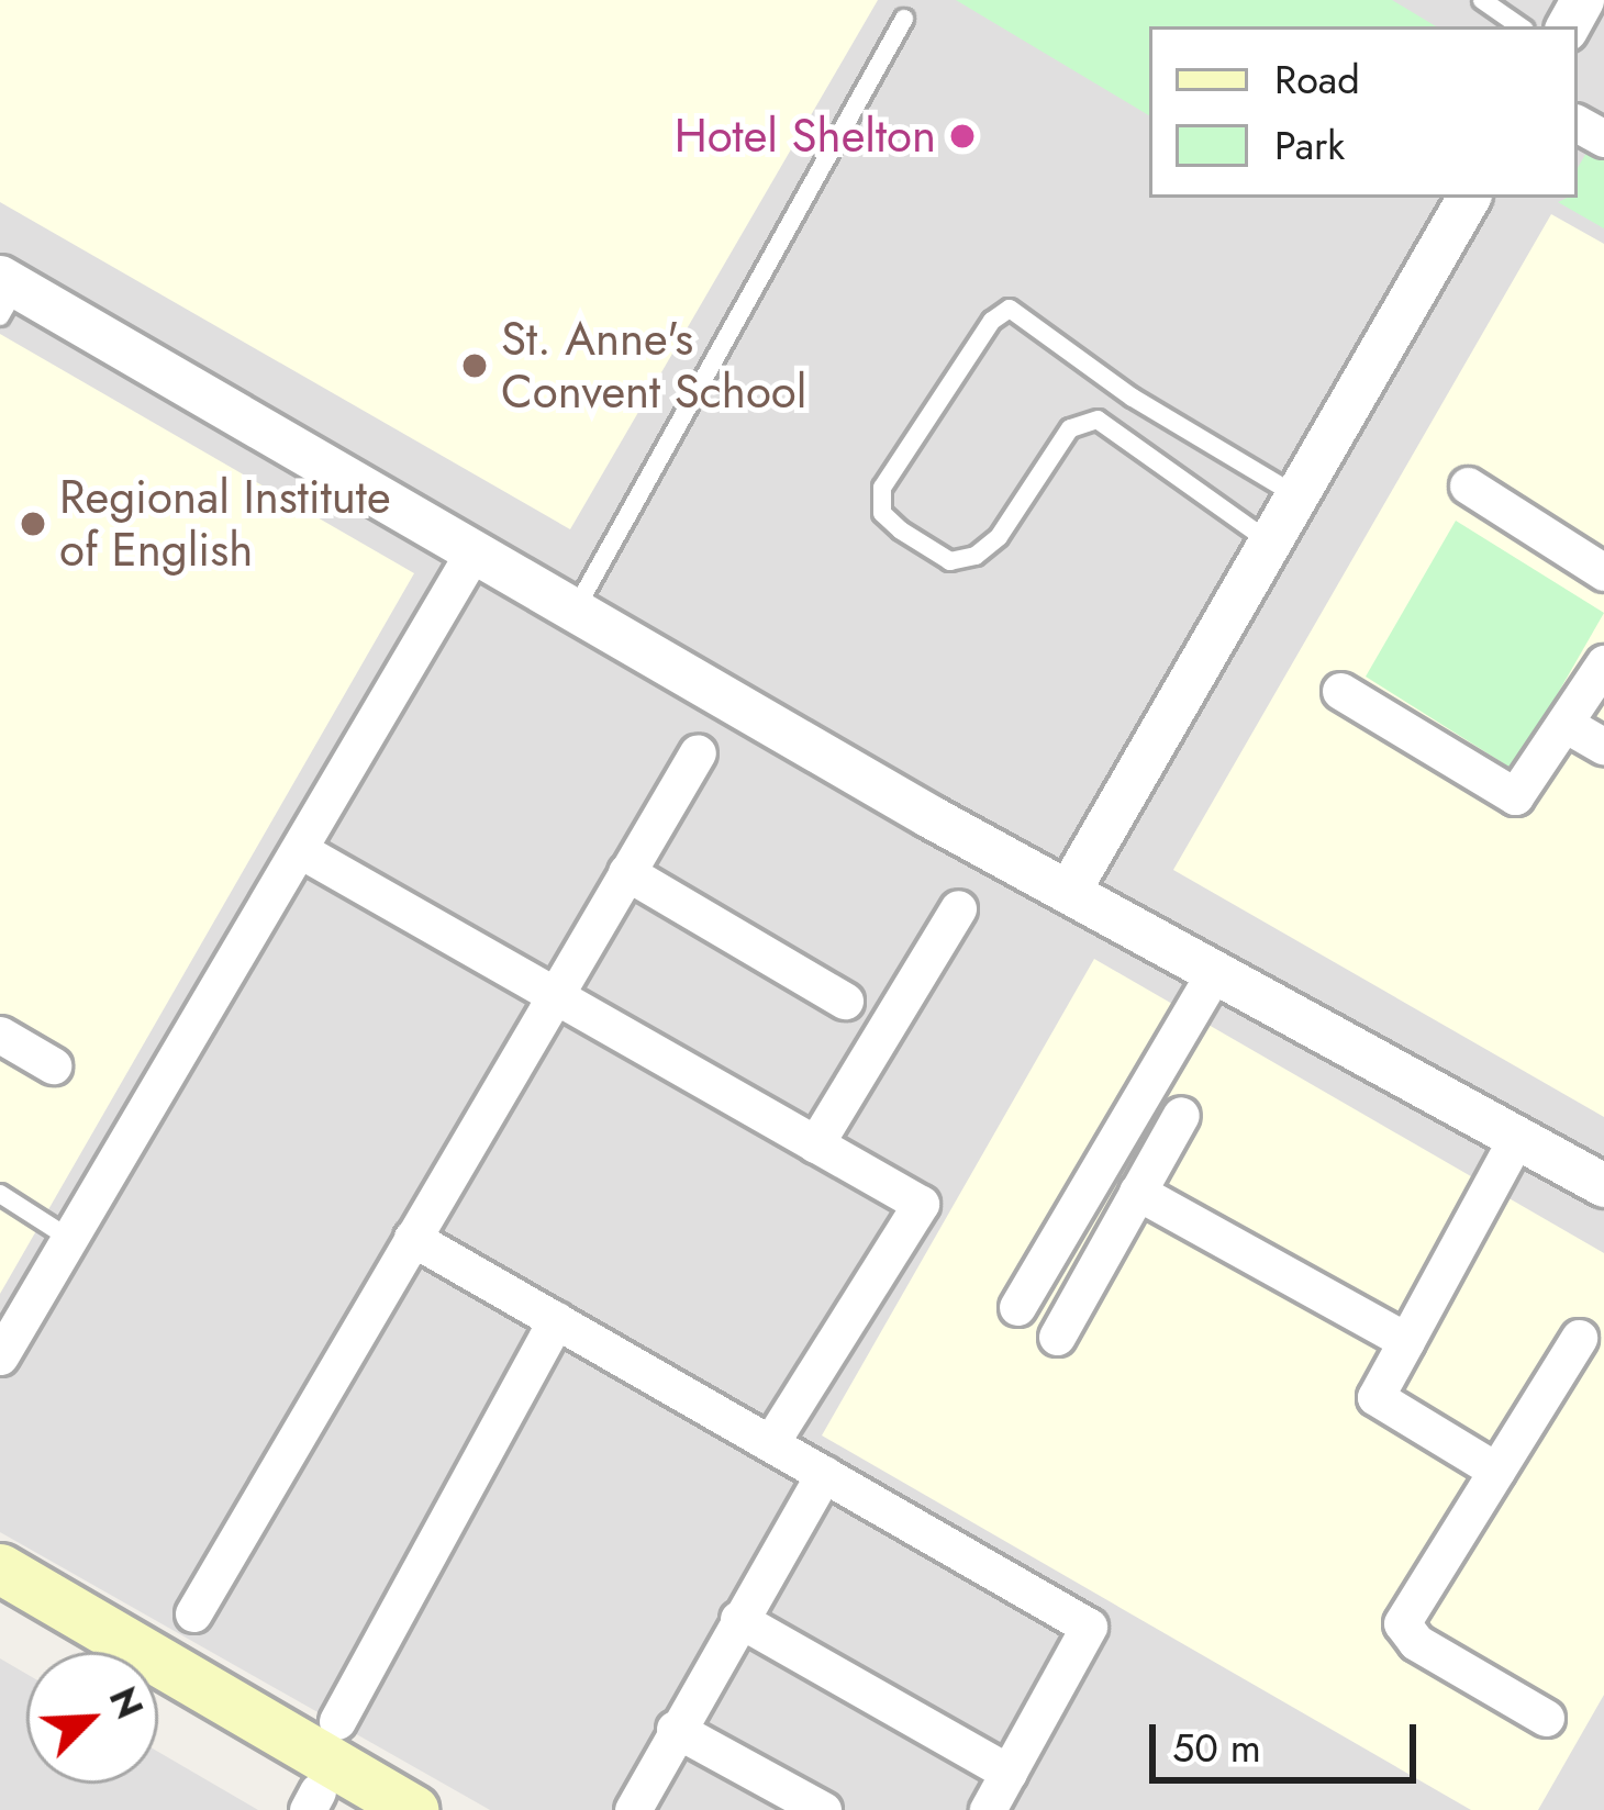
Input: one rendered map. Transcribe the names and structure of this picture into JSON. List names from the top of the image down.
{
  "places": ["Hotel Shelton", "St. Anne's Convent School", "Regional Institute of English"],
  "legend": ["Road", "Park"],
  "scale_bar": "50 m",
  "north": "top right"
}
